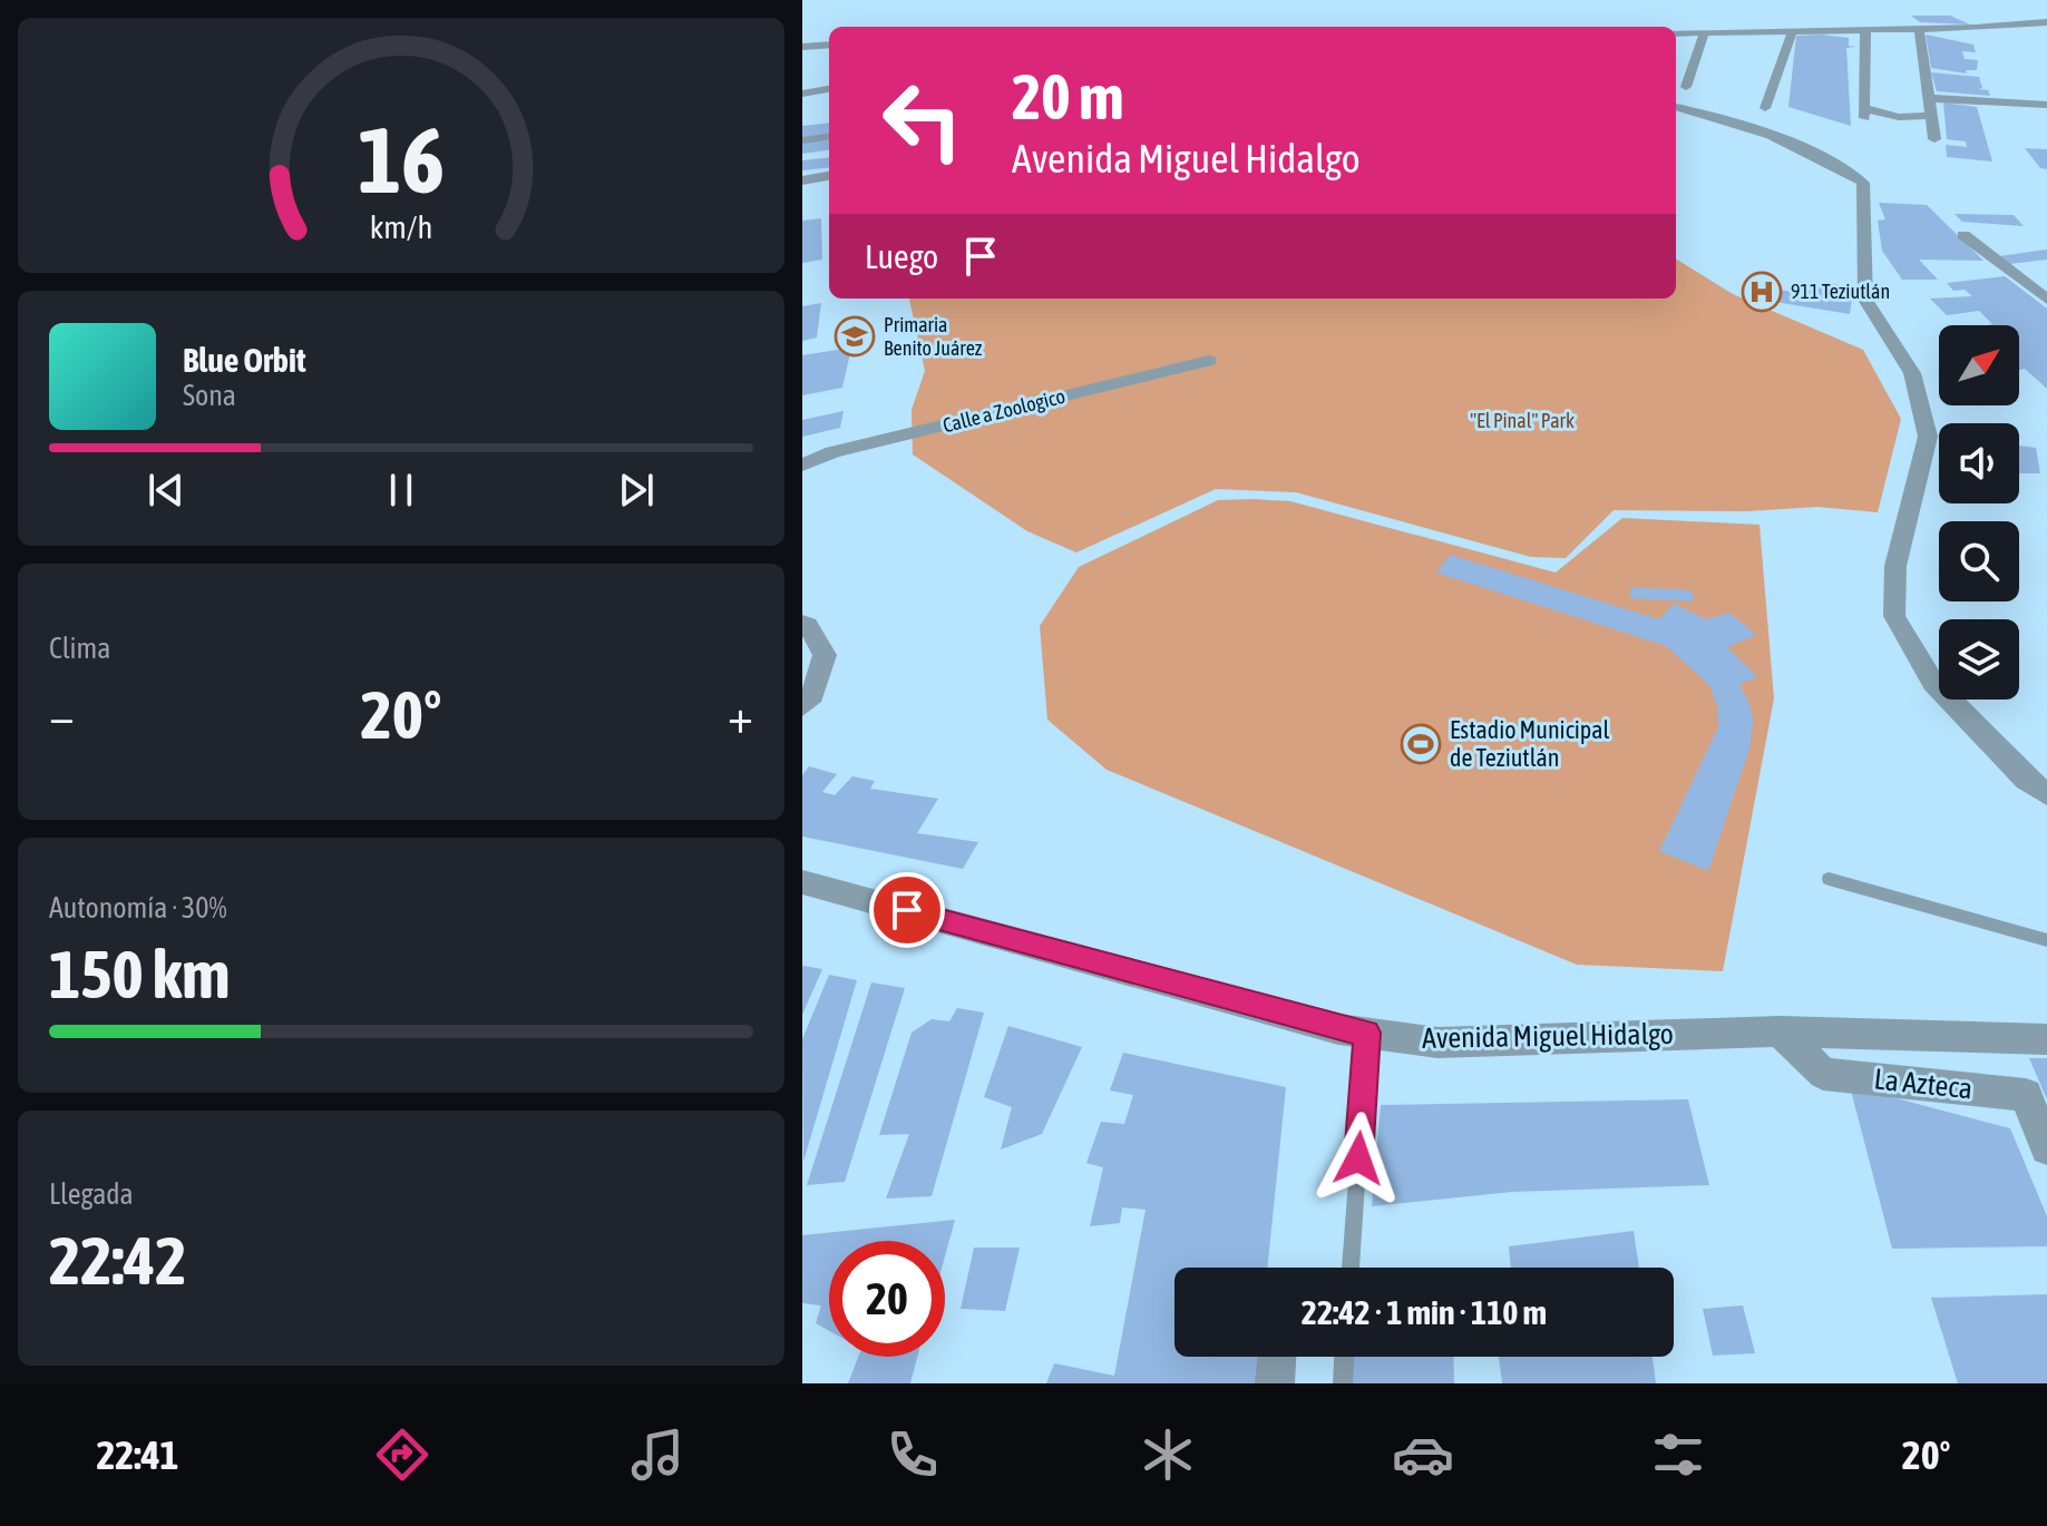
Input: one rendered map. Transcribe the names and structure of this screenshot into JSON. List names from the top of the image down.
{
  "streets": {
    "street": ["Calle a Zoologico", "Avenida Miguel Hidalgo", "La Azteca"]
  },
  "crossings": [
    ["Avenida Miguel Hidalgo", "La Azteca"]
  ],
  "parks": ["\"El Pinal\" Park"],
  "places": {
    "hospital": ["911 Teziutlán"],
    "school or university": ["Primaria Benito Juárez"],
    "sports": ["Estadio Municipal de Teziutlán"]
  },
  "north": "top right",
  "page": {
    "turn": ["20 m", "Avenida Miguel Hidalgo"],
    "then": "Luego",
    "song": ["Blue Orbit", "Sona"],
    "tile": [
      "Clima",
      ["Autonomía · 30%", "150 km"],
      ["Llegada", "22:42"]
    ],
    "heat": ["−", "20°", "+"],
    "limit": "20",
    "trip": "22:42 · 1 min · 110 m",
    "tabs": ["22:41", "20°"],
    "gauge": ["16", "km/h"]
  }
}
